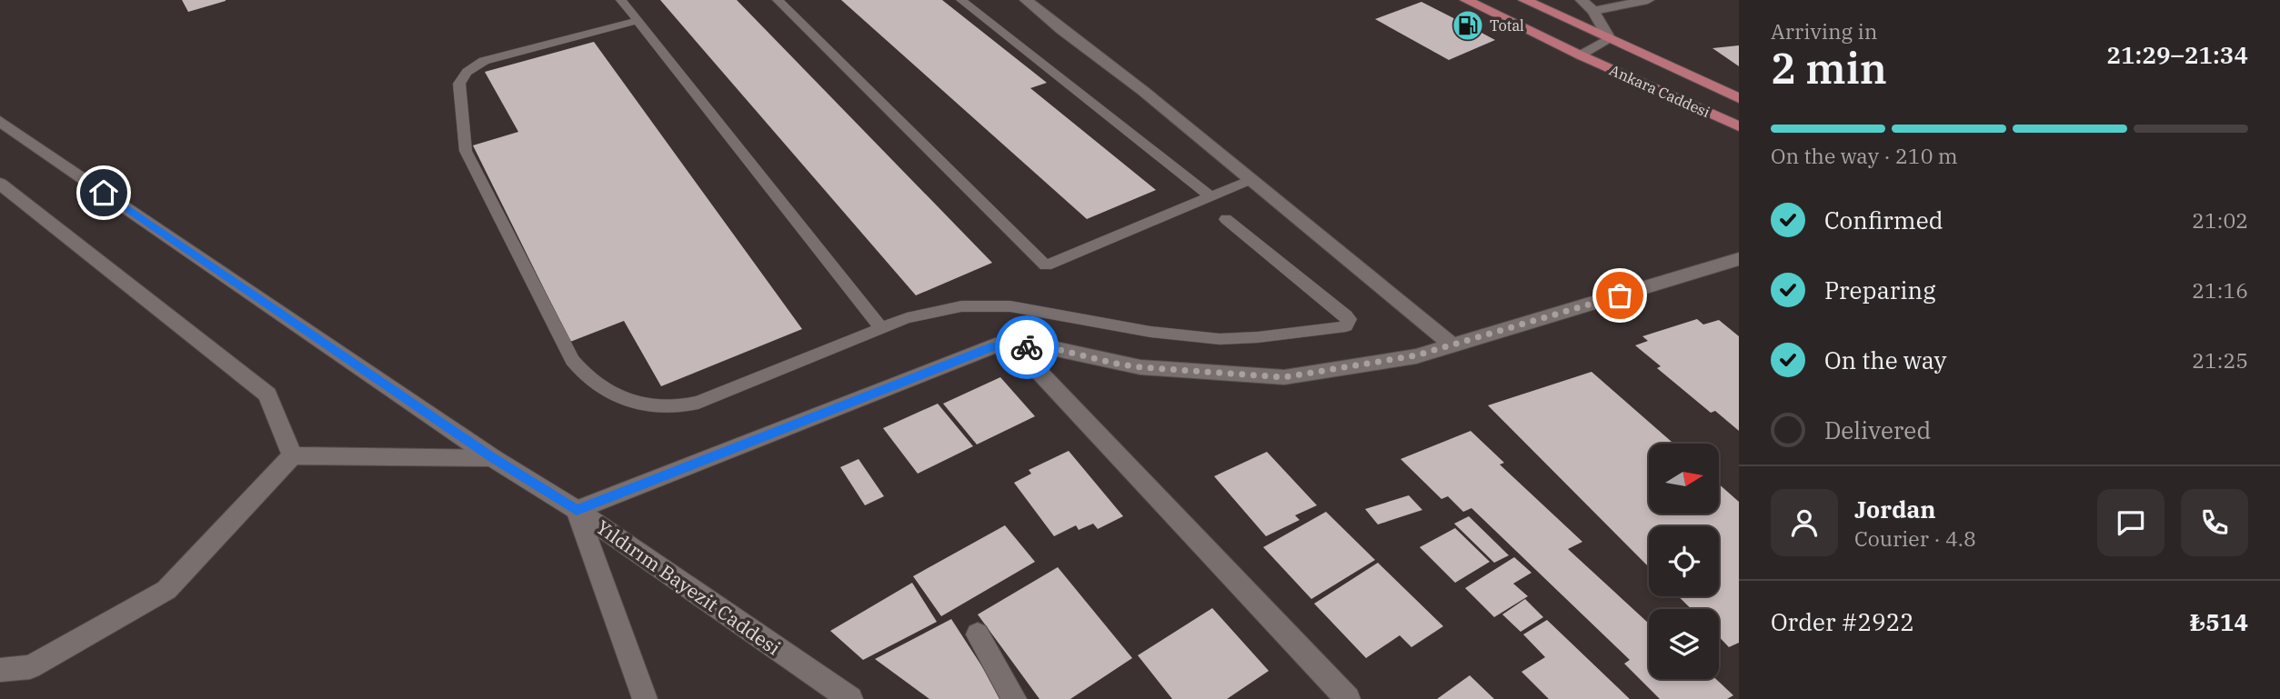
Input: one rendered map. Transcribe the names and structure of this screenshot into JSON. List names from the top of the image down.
{
  "streets": {
    "main road": ["Ankara Caddesi"],
    "street": ["Yıldırım Bayezit Caddesi"]
  },
  "places": {
    "fuel station": ["Total"]
  },
  "north": "right",
  "page": {
    "heading": ["2 min", "Arriving in", "21:29–21:34"],
    "panel": [
      "Jordan",
      "Courier · 4.8",
      "Order #2922",
      "₺514"
    ],
    "bar": "On the way · 210 m",
    "list": [
      ["Confirmed", "21:02"],
      ["Preparing", "21:16"],
      ["On the way", "21:25"],
      "Delivered"
    ]
  }
}
